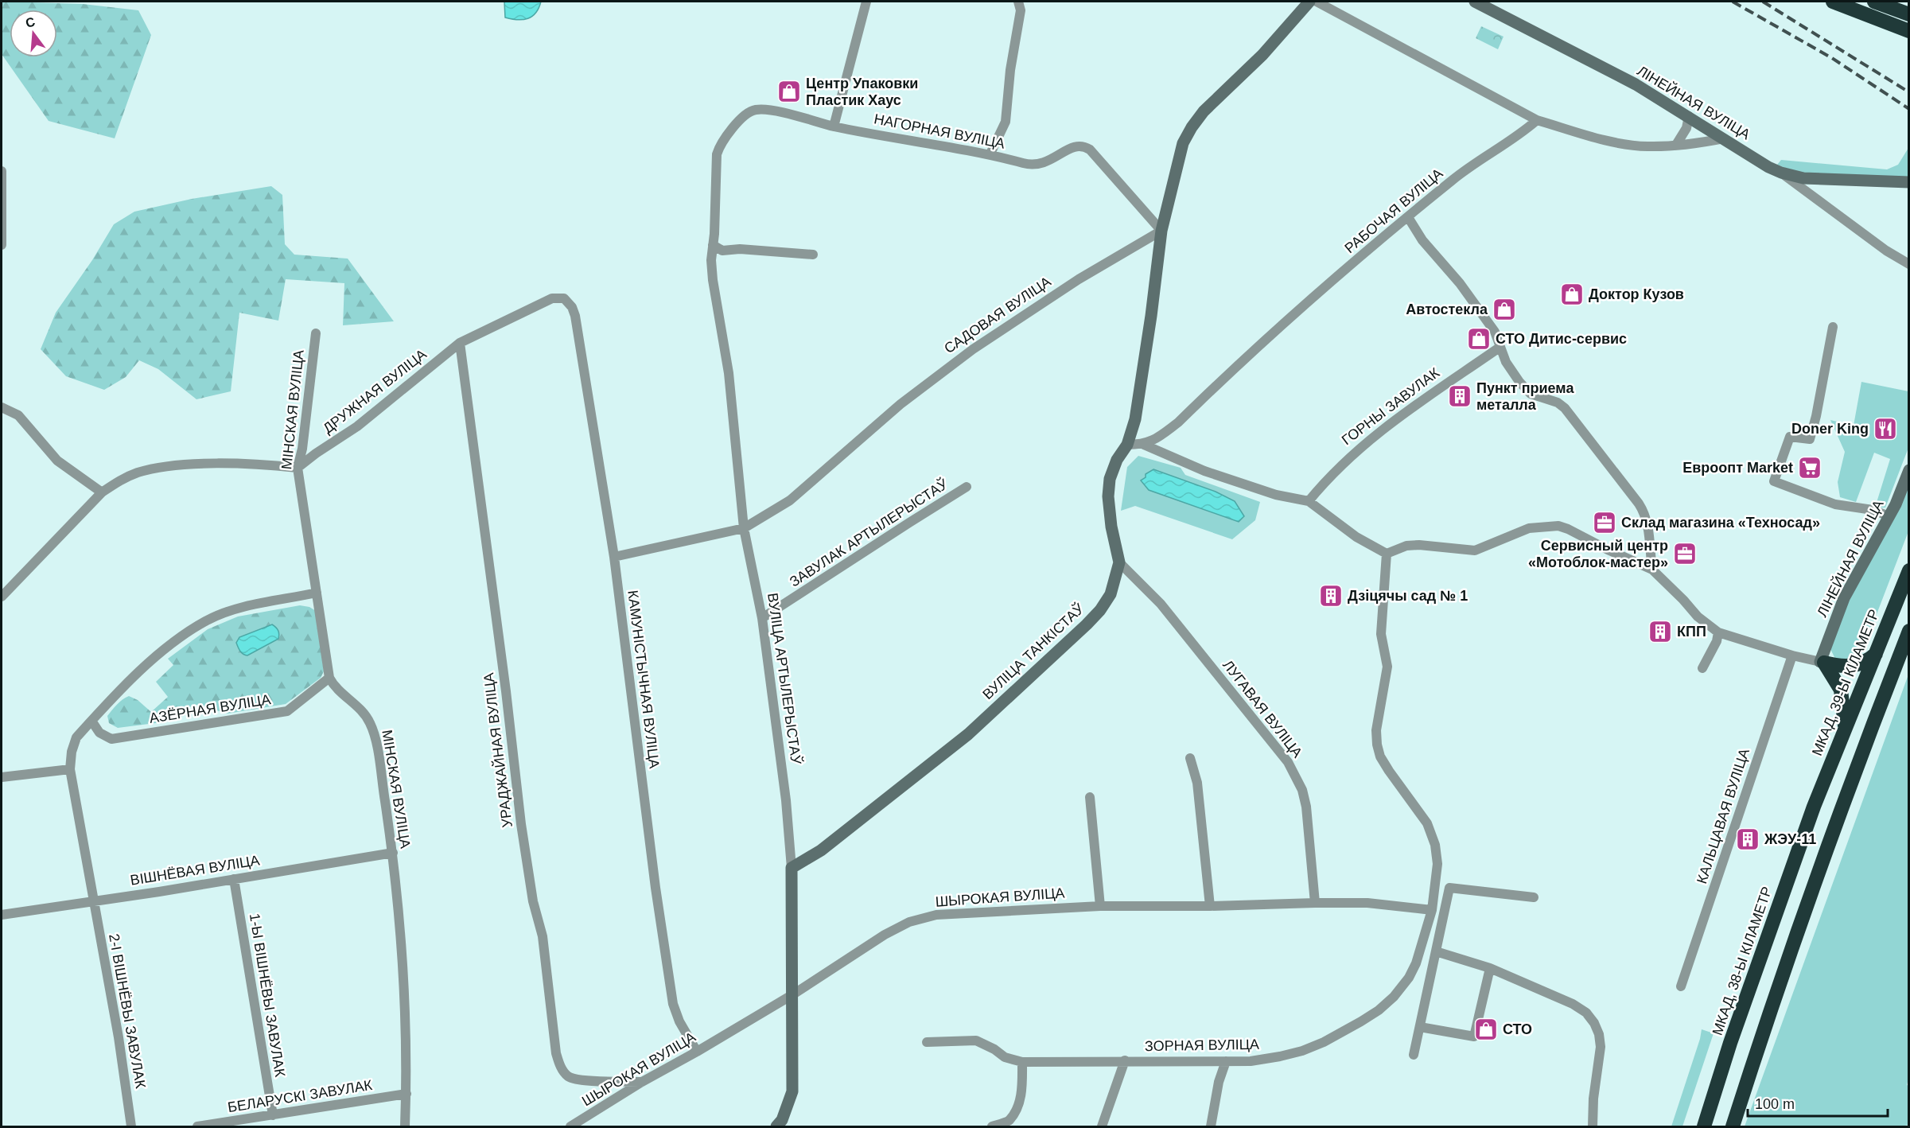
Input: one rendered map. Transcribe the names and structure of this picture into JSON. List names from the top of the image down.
{
  "streets": {
    "highway": ["МКАД, 39-Ы КІЛАМЕТР", "МКАД, 38-Ы КІЛАМЕТР"],
    "street": [
      "ЛІНЕЙНАЯ ВУЛІЦА",
      "НАГОРНАЯ ВУЛІЦА",
      "РАБОЧАЯ ВУЛІЦА",
      "САДОВАЯ ВУЛІЦА",
      "ДРУЖНАЯ ВУЛІЦА",
      "ГОРНЫ ЗАВУЛАК",
      "МІНСКАЯ ВУЛІЦА",
      "ЗАВУЛАК АРТЫЛЕРЫСТАЎ",
      "ВУЛІЦА ТАНКІСТАЎ",
      "ВУЛІЦА АРТЫЛЕРЫСТАЎ",
      "КАМУНІСТЫЧНАЯ ВУЛІЦА",
      "АЗЁРНАЯ ВУЛІЦА",
      "ЛУГАВАЯ ВУЛІЦА",
      "УРАДЖАЙНАЯ ВУЛІЦА",
      "КАЛЬЦАВАЯ ВУЛІЦА",
      "ВІШНЁВАЯ ВУЛІЦА",
      "ШЫРОКАЯ ВУЛІЦА",
      "1-Ы ВІШНЁВЫ ЗАВУЛАК",
      "2-І ВІШНЁВЫ ЗАВУЛАК",
      "ЗОРНАЯ ВУЛІЦА",
      "БЕЛАРУСКІ ЗАВУЛАК"
    ]
  },
  "crossings": [
    ["НАГОРНАЯ ВУЛІЦА", "САДОВАЯ ВУЛІЦА"],
    ["НАГОРНАЯ ВУЛІЦА", "ВУЛІЦА ТАНКІСТАЎ"],
    ["НАГОРНАЯ ВУЛІЦА", "ВУЛІЦА АРТЫЛЕРЫСТАЎ"],
    ["РАБОЧАЯ ВУЛІЦА", "ВУЛІЦА ТАНКІСТАЎ"],
    ["САДОВАЯ ВУЛІЦА", "ВУЛІЦА ТАНКІСТАЎ"],
    ["САДОВАЯ ВУЛІЦА", "ВУЛІЦА АРТЫЛЕРЫСТАЎ"],
    ["САДОВАЯ ВУЛІЦА", "КАМУНІСТЫЧНАЯ ВУЛІЦА"],
    ["ДРУЖНАЯ ВУЛІЦА", "МІНСКАЯ ВУЛІЦА"],
    ["ДРУЖНАЯ ВУЛІЦА", "КАМУНІСТЫЧНАЯ ВУЛІЦА"],
    ["ДРУЖНАЯ ВУЛІЦА", "УРАДЖАЙНАЯ ВУЛІЦА"],
    ["МІНСКАЯ ВУЛІЦА", "АЗЁРНАЯ ВУЛІЦА"],
    ["МІНСКАЯ ВУЛІЦА", "ВІШНЁВАЯ ВУЛІЦА"],
    ["МІНСКАЯ ВУЛІЦА", "БЕЛАРУСКІ ЗАВУЛАК"],
    ["ЗАВУЛАК АРТЫЛЕРЫСТАЎ", "ВУЛІЦА АРТЫЛЕРЫСТАЎ"],
    ["ВУЛІЦА ТАНКІСТАЎ", "ВУЛІЦА АРТЫЛЕРЫСТАЎ"],
    ["ВУЛІЦА ТАНКІСТАЎ", "ЛУГАВАЯ ВУЛІЦА"],
    ["ВУЛІЦА АРТЫЛЕРЫСТАЎ", "ШЫРОКАЯ ВУЛІЦА"],
    ["КАМУНІСТЫЧНАЯ ВУЛІЦА", "ШЫРОКАЯ ВУЛІЦА"],
    ["МКАД, 39-Ы КІЛАМЕТР", "МКАД, 38-Ы КІЛАМЕТР"],
    ["ЛУГАВАЯ ВУЛІЦА", "ШЫРОКАЯ ВУЛІЦА"],
    ["УРАДЖАЙНАЯ ВУЛІЦА", "ШЫРОКАЯ ВУЛІЦА"],
    ["ВІШНЁВАЯ ВУЛІЦА", "1-Ы ВІШНЁВЫ ЗАВУЛАК"],
    ["ВІШНЁВАЯ ВУЛІЦА", "2-І ВІШНЁВЫ ЗАВУЛАК"],
    ["ШЫРОКАЯ ВУЛІЦА", "ЗОРНАЯ ВУЛІЦА"],
    ["1-Ы ВІШНЁВЫ ЗАВУЛАК", "БЕЛАРУСКІ ЗАВУЛАК"]
  ],
  "places": {
    "shop": [
      "Центр Упаковки Пластик Хаус",
      "Доктор Кузов",
      "Автостекла",
      "СТО Дитис-сервис",
      "СТО"
    ],
    "building": [
      "Пункт приема металла",
      "Дзіцячы сад № 1",
      "КПП",
      "ЖЭУ-11"
    ],
    "restaurant": ["Doner King"],
    "supermarket": ["Евроопт Market"],
    "office": ["Склад магазина «Техносад»", "Сервисный центр «Мотоблок-мастер»"]
  },
  "scale_bar": "100 m",
  "north": "top"
}
